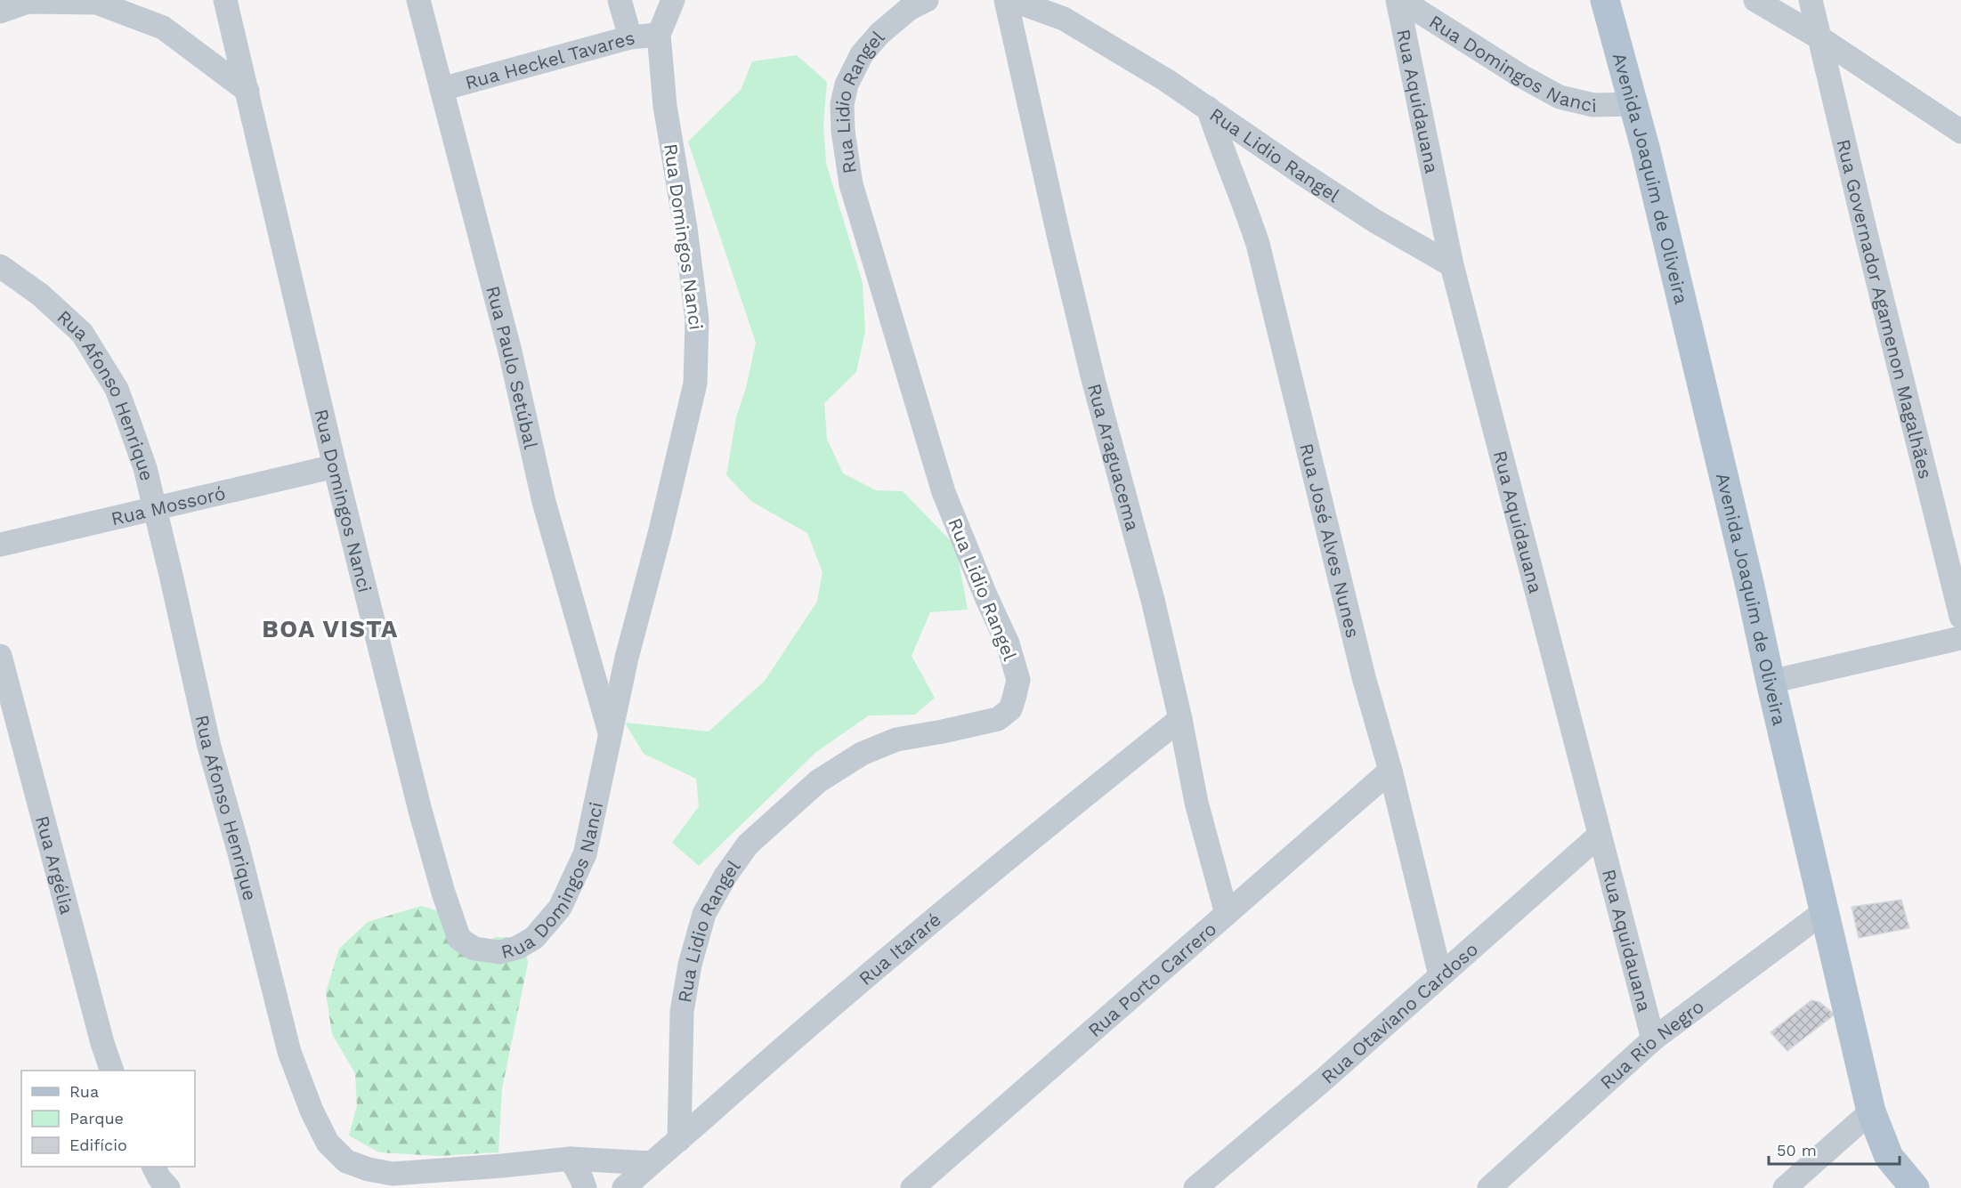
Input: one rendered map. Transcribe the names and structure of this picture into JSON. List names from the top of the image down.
{
  "streets": {
    "main road": ["Avenida Joaquim de Oliveira"],
    "street": [
      "Rua Domingos Nanci",
      "Rua Heckel Tavares",
      "Rua Aquidauana",
      "Rua Lidio Rangel",
      "Rua Governador Agamenon Magalhães",
      "Rua Paulo Setúbal",
      "Rua Afonso Henrique",
      "Rua Araguacema",
      "Rua Mossoró",
      "Rua José Alves Nunes",
      "Rua Argélia",
      "Rua Itararé",
      "Rua Porto Carrero",
      "Rua Otaviano Cardoso",
      "Rua Rio Negro"
    ]
  },
  "crossings": [
    ["Rua Domingos Nanci", "Rua Heckel Tavares"],
    ["Rua Domingos Nanci", "Rua Aquidauana"],
    ["Rua Domingos Nanci", "Avenida Joaquim de Oliveira"],
    ["Rua Domingos Nanci", "Rua Paulo Setúbal"],
    ["Rua Domingos Nanci", "Rua Mossoró"],
    ["Rua Heckel Tavares", "Rua Paulo Setúbal"],
    ["Rua Aquidauana", "Rua Lidio Rangel"],
    ["Rua Aquidauana", "Rua Otaviano Cardoso"],
    ["Rua Aquidauana", "Rua Rio Negro"],
    ["Rua Lidio Rangel", "Rua José Alves Nunes"],
    ["Rua Lidio Rangel", "Rua Itararé"],
    ["Avenida Joaquim de Oliveira", "Rua Rio Negro"],
    ["Rua Afonso Henrique", "Rua Mossoró"],
    ["Rua Afonso Henrique", "Rua Itararé"],
    ["Rua Araguacema", "Rua Itararé"],
    ["Rua Araguacema", "Rua Porto Carrero"],
    ["Rua José Alves Nunes", "Rua Porto Carrero"],
    ["Rua José Alves Nunes", "Rua Otaviano Cardoso"]
  ],
  "districts": ["BOA VISTA"],
  "legend": ["Rua", "Parque", "Edifício"],
  "scale_bar": "50 m"
}
